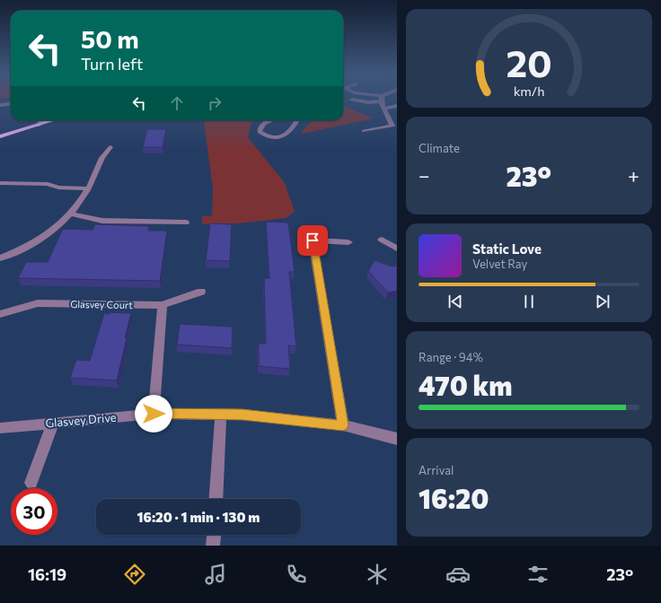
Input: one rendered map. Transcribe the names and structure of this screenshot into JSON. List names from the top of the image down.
{
  "streets": {
    "street": ["Glasvey Court", "Glasvey Drive"]
  },
  "page": {
    "turn": ["50 m", "Turn left"],
    "tile": [
      "Climate",
      ["Range · 94%", "470 km"],
      ["Arrival", "16:20"]
    ],
    "heat": ["−", "23°", "+"],
    "song": ["Static Love", "Velvet Ray"],
    "limit": "30",
    "trip": "16:20 · 1 min · 130 m",
    "tabs": ["16:19", "23°"],
    "gauge": ["20", "km/h"]
  }
}
